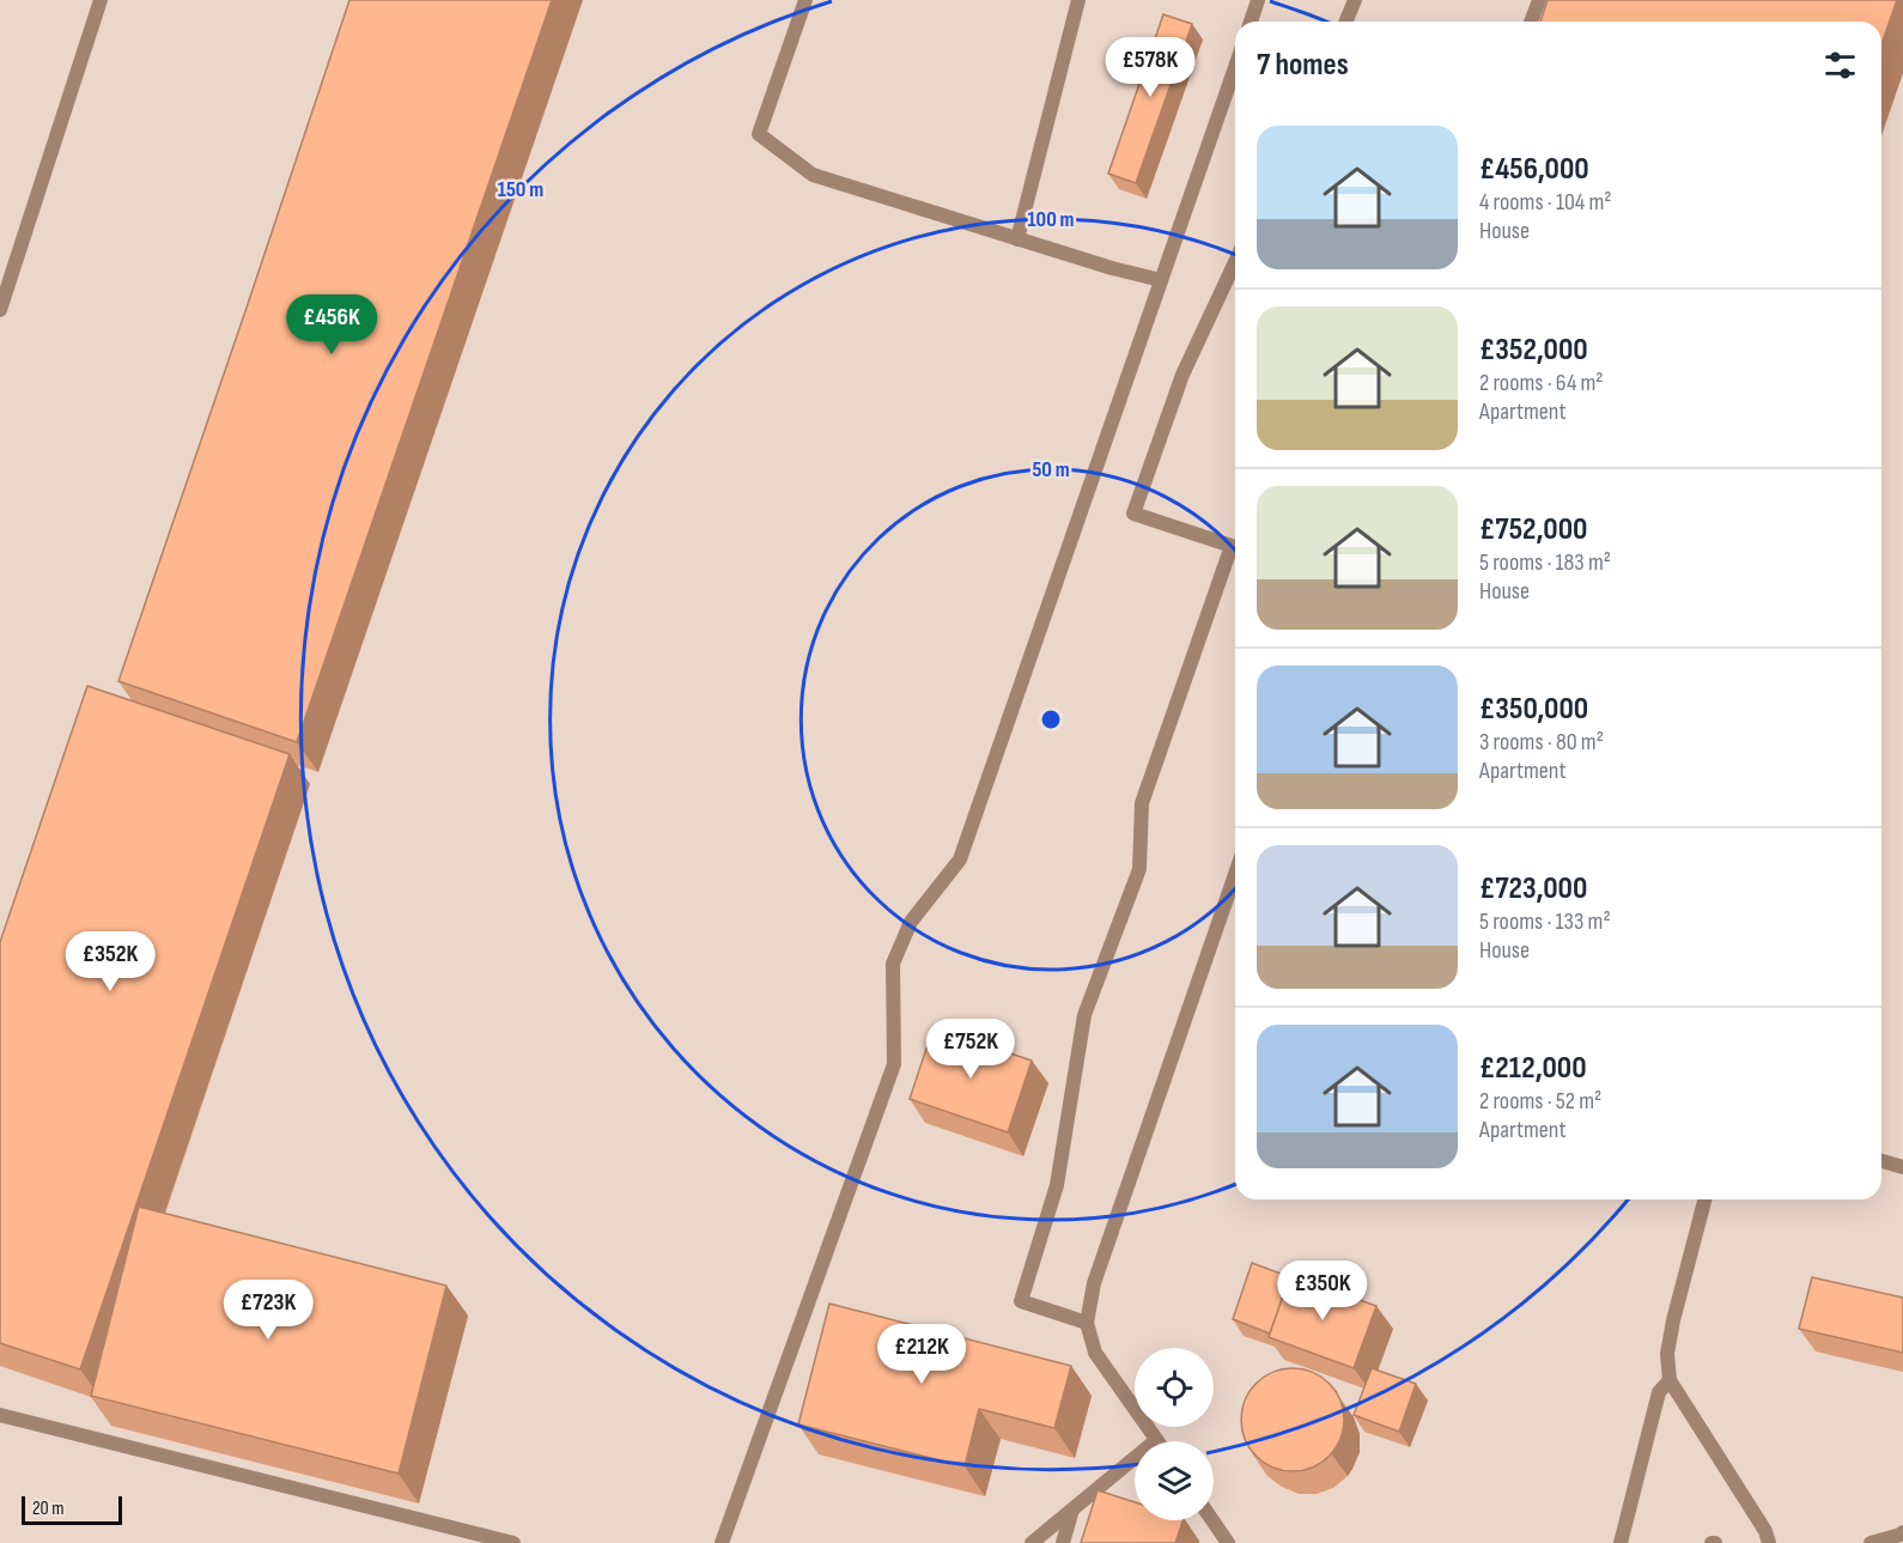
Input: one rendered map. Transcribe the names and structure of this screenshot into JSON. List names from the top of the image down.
{
  "scale_bar": "20 m",
  "page": {
    "heading": "7 homes",
    "price": [
      "£578K",
      "£456K",
      "£352K",
      "£752K",
      "£350K",
      "£723K",
      "£212K"
    ],
    "list": [
      {
        "name": "£456,000",
        "note": "4 rooms · 104 m² · House"
      },
      {
        "name": "£352,000",
        "note": "2 rooms · 64 m² · Apartment"
      },
      {
        "name": "£752,000",
        "note": "5 rooms · 183 m² · House"
      },
      {
        "name": "£350,000",
        "note": "3 rooms · 80 m² · Apartment"
      },
      {
        "name": "£723,000",
        "note": "5 rooms · 133 m² · House"
      },
      {
        "name": "£212,000",
        "note": "2 rooms · 52 m² · Apartment"
      }
    ],
    "scale": "20 m"
  },
  "rings": ["150 m", "100 m", "50 m"]
}
